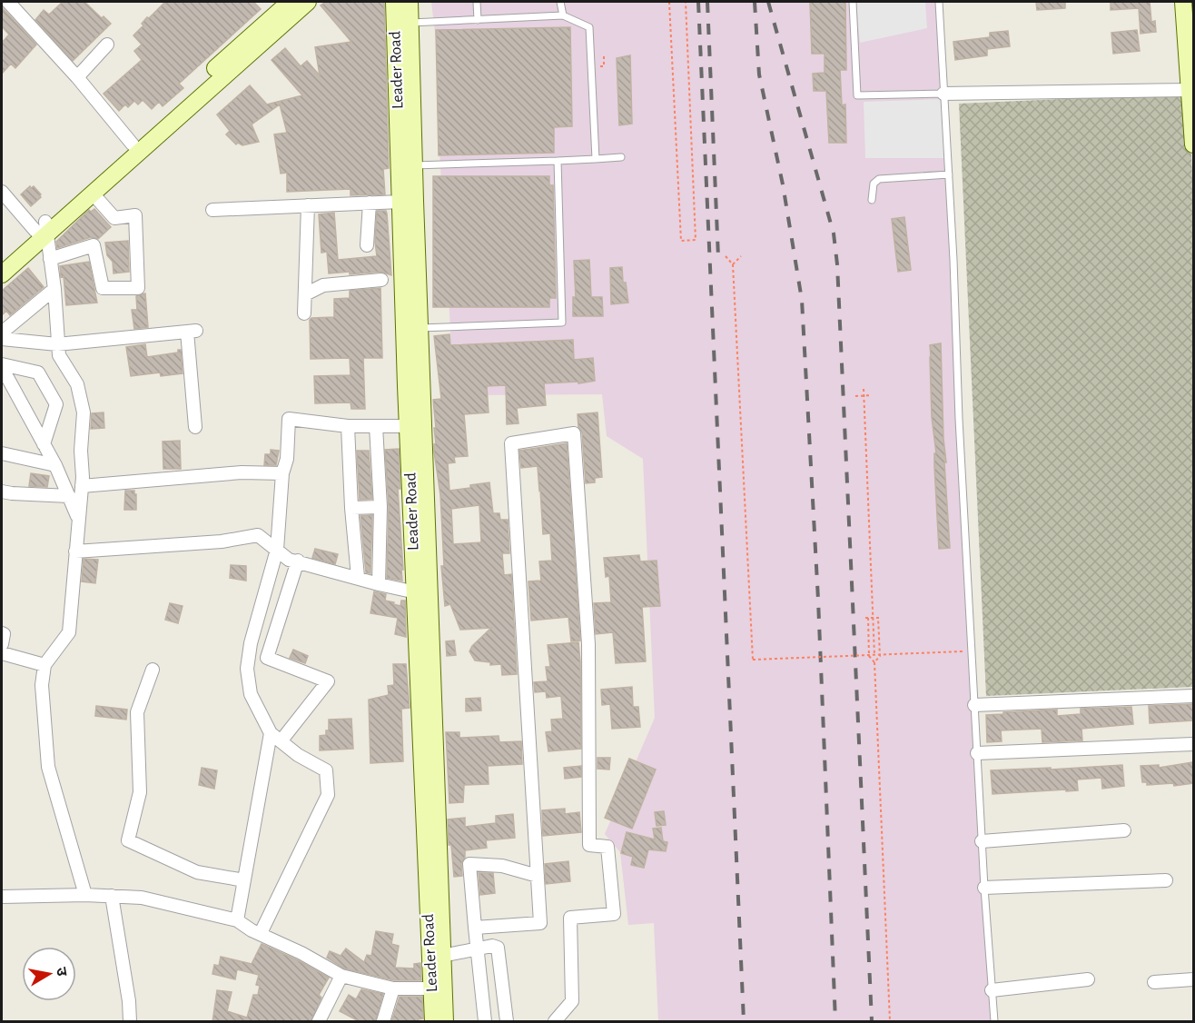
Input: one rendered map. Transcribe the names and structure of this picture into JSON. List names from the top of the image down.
{
  "streets": {
    "main road": ["Leader Road"]
  },
  "north": "right"
}
